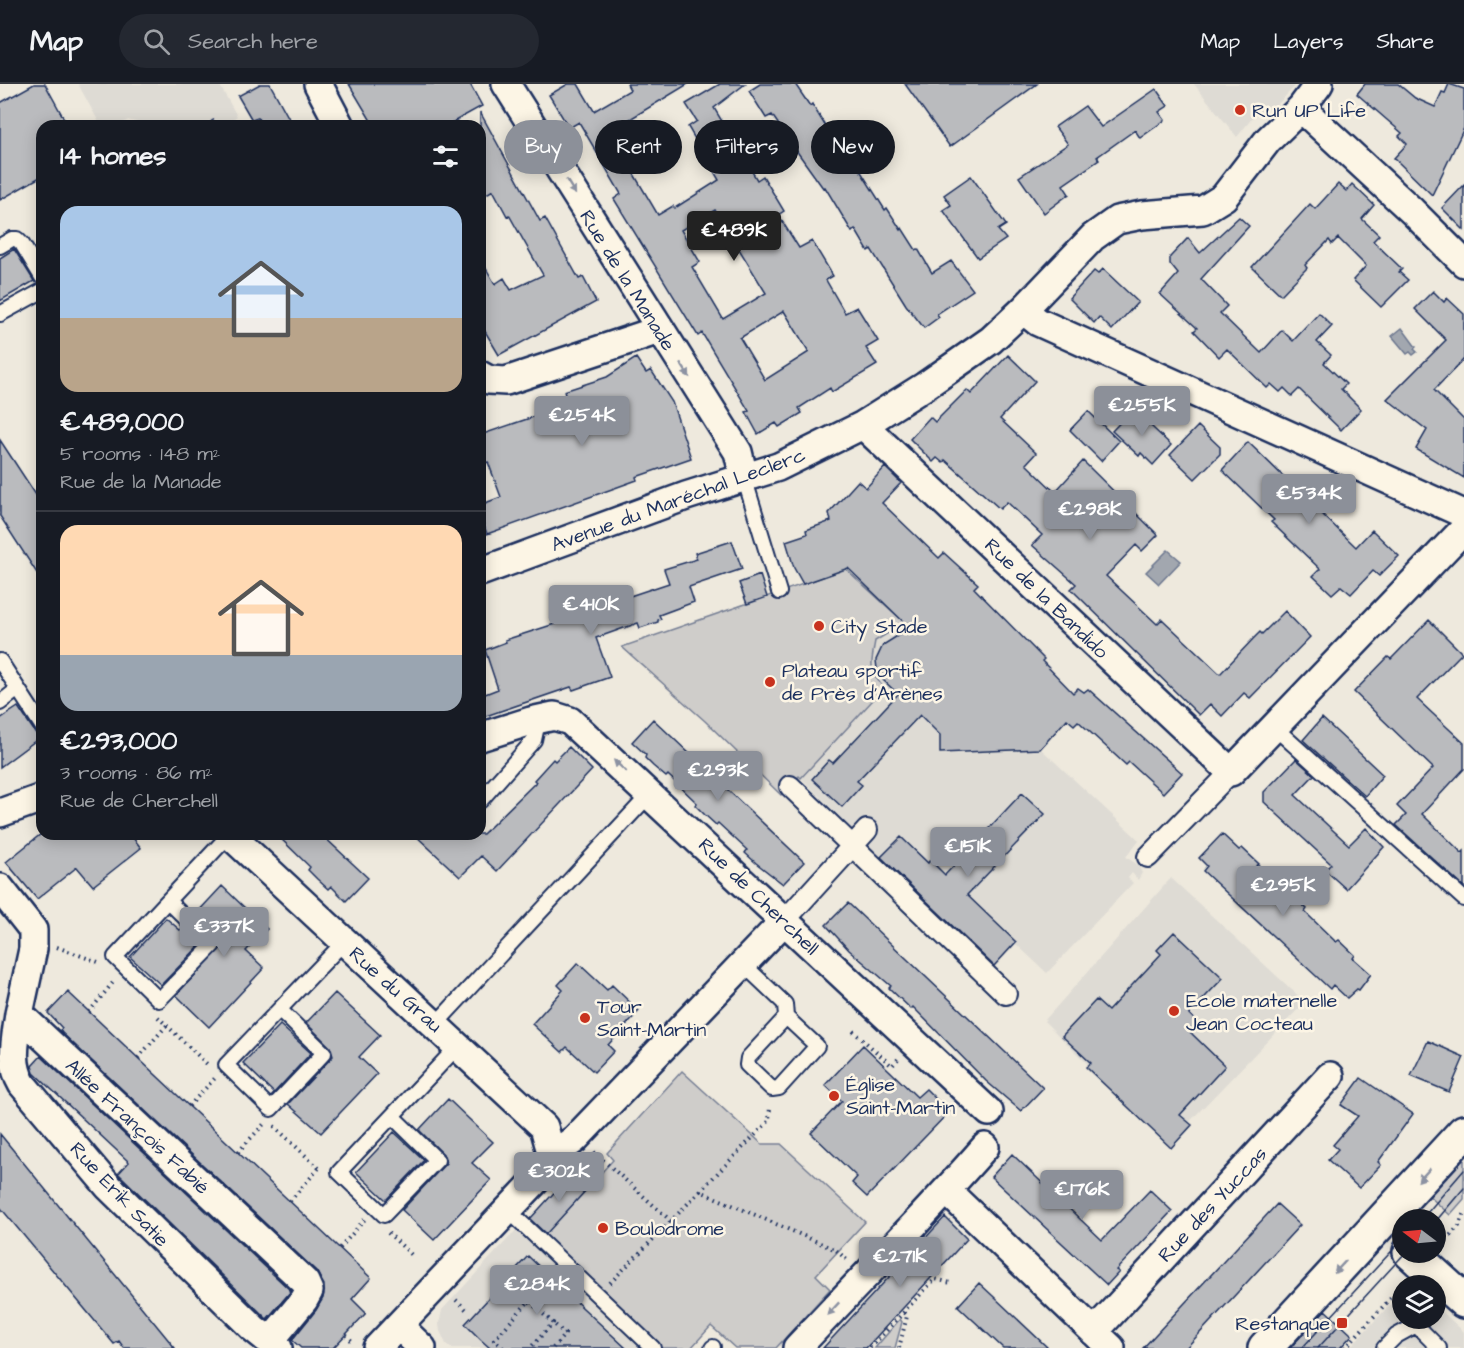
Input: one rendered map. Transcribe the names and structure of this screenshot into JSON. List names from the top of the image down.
{
  "streets": {
    "street": [
      "Rue de la Manade",
      "Avenue du Maréchal Leclerc",
      "Rue de la Bandido",
      "Rue de Cherchell",
      "Rue du Grau",
      "Allée François Fabié",
      "Rue Erik Satie",
      "Rue des Yuccas"
    ]
  },
  "crossings": [
    ["Rue de la Manade", "Avenue du Maréchal Leclerc"],
    ["Avenue du Maréchal Leclerc", "Rue de la Bandido"],
    ["Allée François Fabié", "Rue Erik Satie"]
  ],
  "one_way": ["Rue de la Manade"],
  "places": {
    "other": [
      "Run UP Life",
      "City Stade",
      "Plateau sportif de Près d'Arènes",
      "Ecole maternelle Jean Cocteau",
      "Tour Saint-Martin",
      "Église Saint-Martin",
      "Boulodrome"
    ],
    "transit": ["Restanque"]
  },
  "north": "left",
  "page": {
    "header": "Map",
    "search": "Search here",
    "nav": ["Map", "Layers", "Share"],
    "chip": [
      "Buy",
      "Rent",
      "Filters",
      "New"
    ],
    "heading": "14 homes",
    "list": [
      {
        "name": "€489,000",
        "note": "5 rooms · 148 m² · Rue de la Manade"
      },
      {
        "name": "€293,000",
        "note": "3 rooms · 86 m² · Rue de Cherchell"
      }
    ],
    "price": [
      "€489K",
      "€255K",
      "€254K",
      "€534K",
      "€298K",
      "€410K",
      "€293K",
      "€151K",
      "€295K",
      "€337K",
      "€302K",
      "€176K",
      "€271K",
      "€284K"
    ]
  }
}
